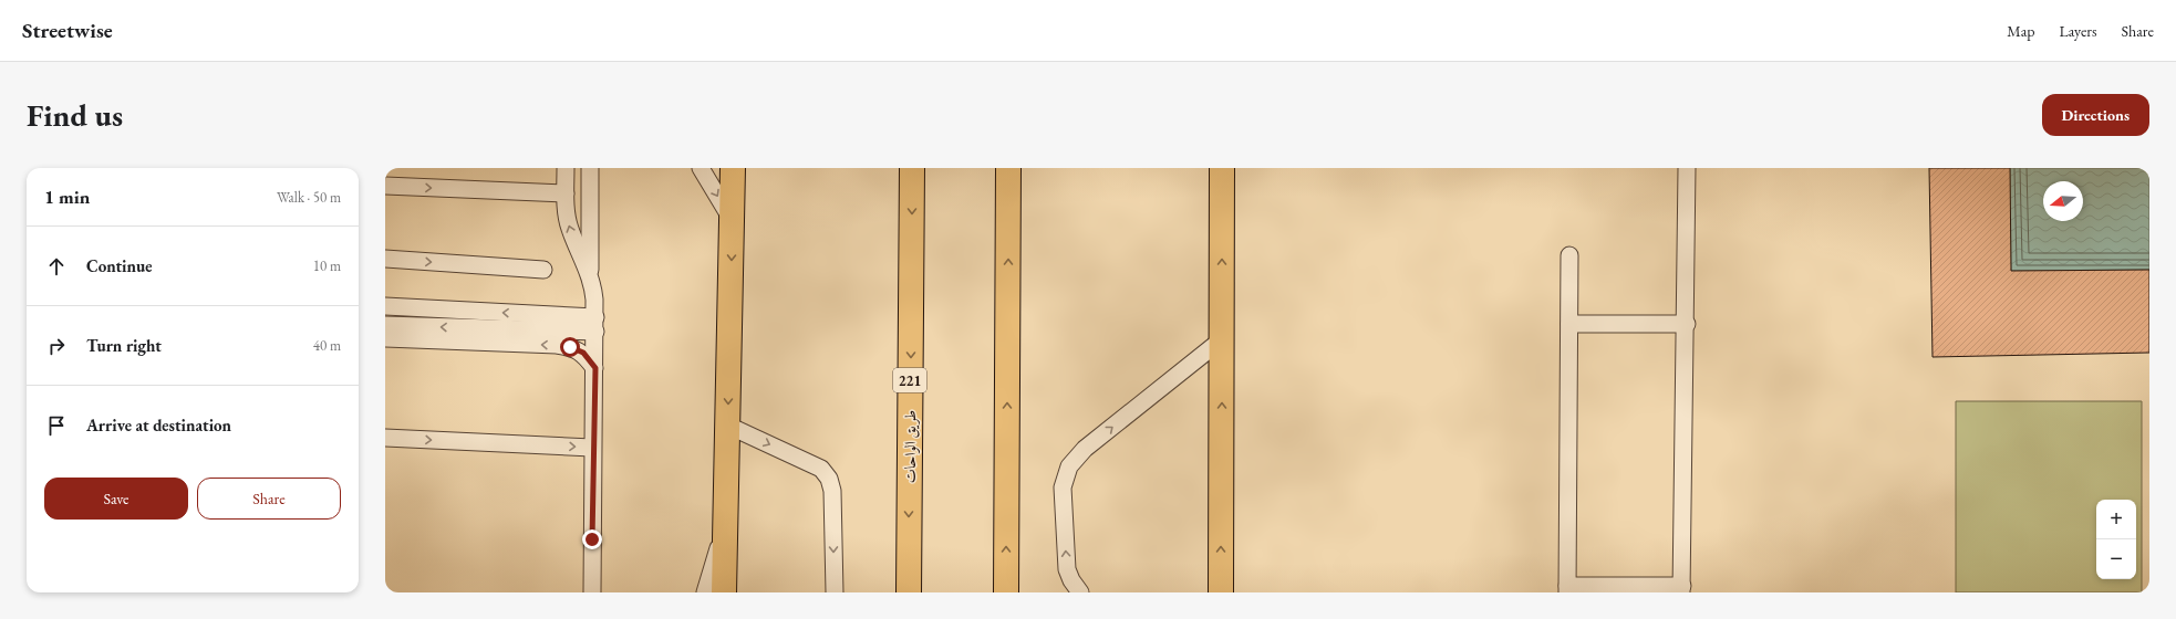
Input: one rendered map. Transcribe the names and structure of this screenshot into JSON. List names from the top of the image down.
{
  "streets": {
    "main road": ["221", "طريق الواحات"]
  },
  "north": "left",
  "page": {
    "header": "Streetwise",
    "nav": ["Map", "Layers", "Share"],
    "buttons": [
      "Directions",
      ["Save", "Share"]
    ],
    "title": "Find us",
    "heading": ["1 min", "Walk · 50 m"],
    "list": [
      ["Continue", "10 m"],
      ["Turn right", "40 m"],
      "Arrive at destination"
    ],
    "map_buttons": ["+", "−"]
  }
}
